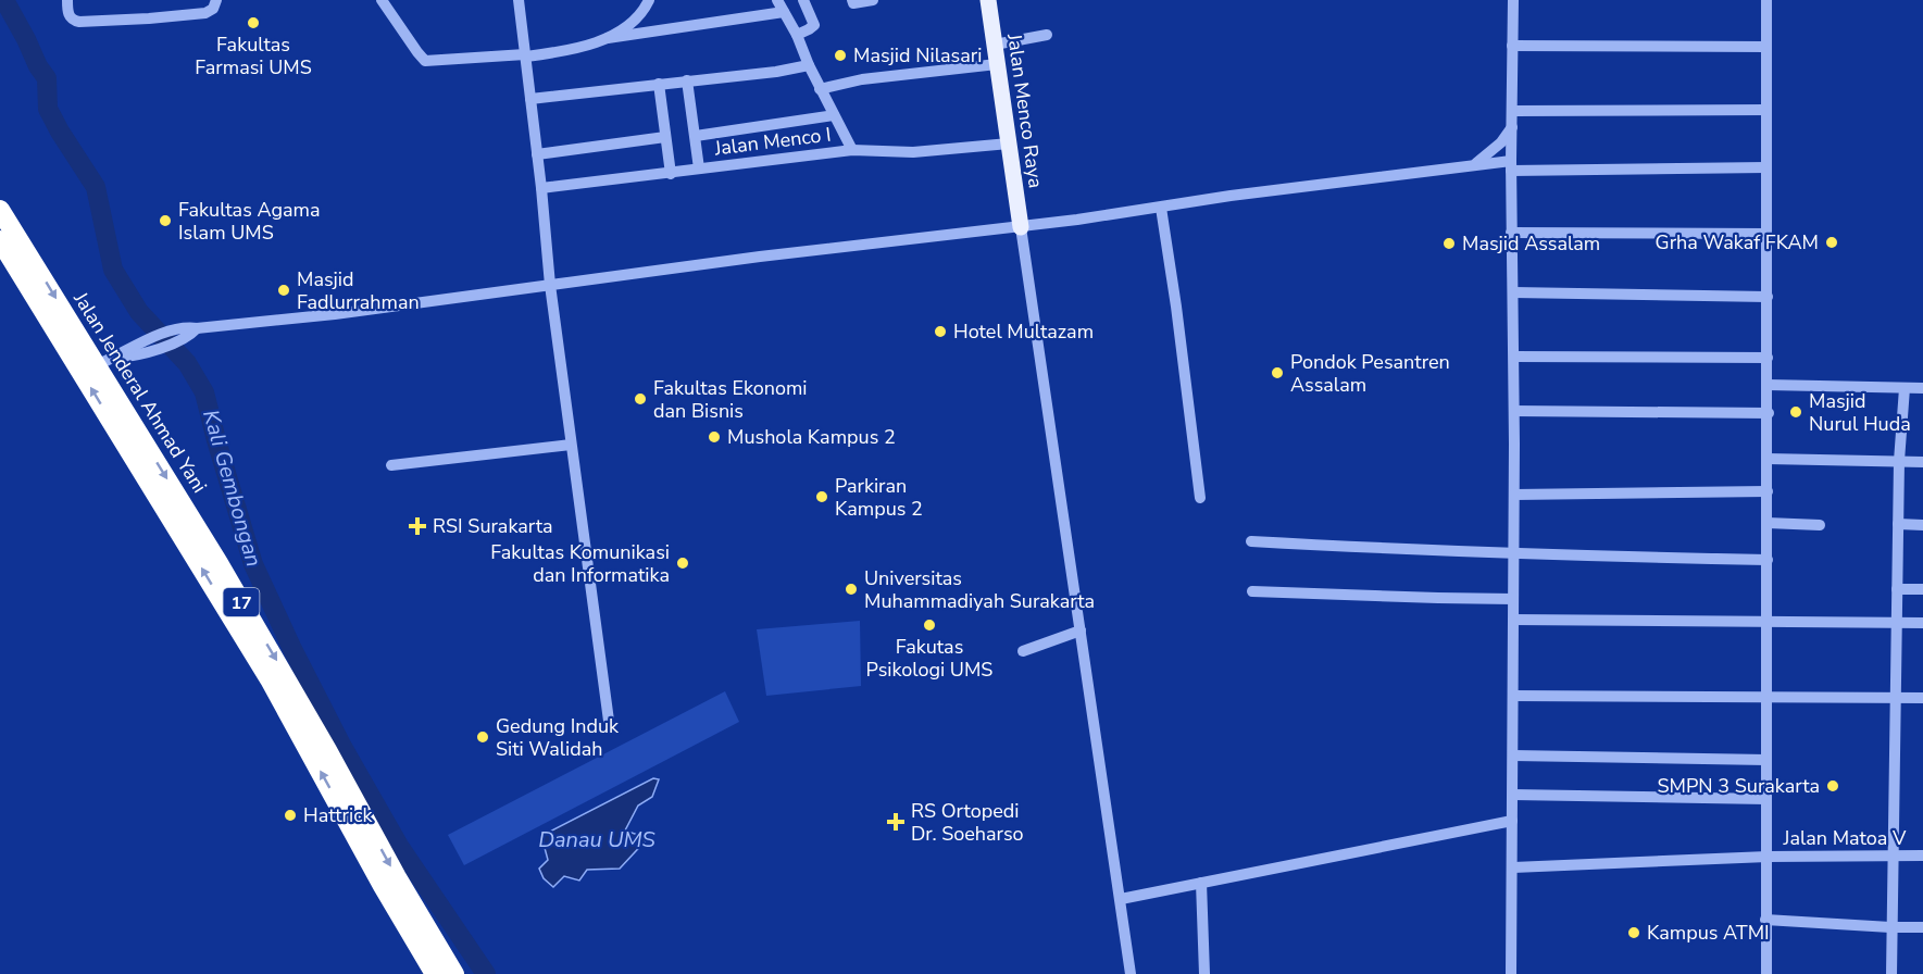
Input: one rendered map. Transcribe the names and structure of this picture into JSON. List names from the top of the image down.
{
  "streets": {
    "highway": ["Jalan Jenderal Ahmad Yani", "17"],
    "main road": ["Jalan Menco Raya"],
    "street": ["Jalan Menco I", "Jalan Matoa V"]
  },
  "crossings": [
    ["Jalan Menco Raya", "Jalan Menco I"]
  ],
  "water": ["Kali Gembongan", "Danau UMS"],
  "places": {
    "other": [
      "Fakultas Farmasi UMS",
      "Masjid Nilasari",
      "Fakultas Agama Islam UMS",
      "Grha Wakaf FKAM",
      "Masjid Assalam",
      "Masjid Fadlurrahman",
      "Hotel Multazam",
      "Pondok Pesantren Assalam",
      "Fakultas Ekonomi dan Bisnis",
      "Masjid Nurul Huda",
      "Mushola Kampus 2",
      "Parkiran Kampus 2",
      "Fakultas Komunikasi dan Informatika",
      "Universitas Muhammadiyah Surakarta",
      "Fakutas Psikologi UMS",
      "Gedung Induk Siti Walidah",
      "SMPN 3 Surakarta",
      "Hattrick",
      "Kampus ATMI"
    ],
    "health": ["RSI Surakarta", "RS Ortopedi Dr. Soeharso"]
  }
}
